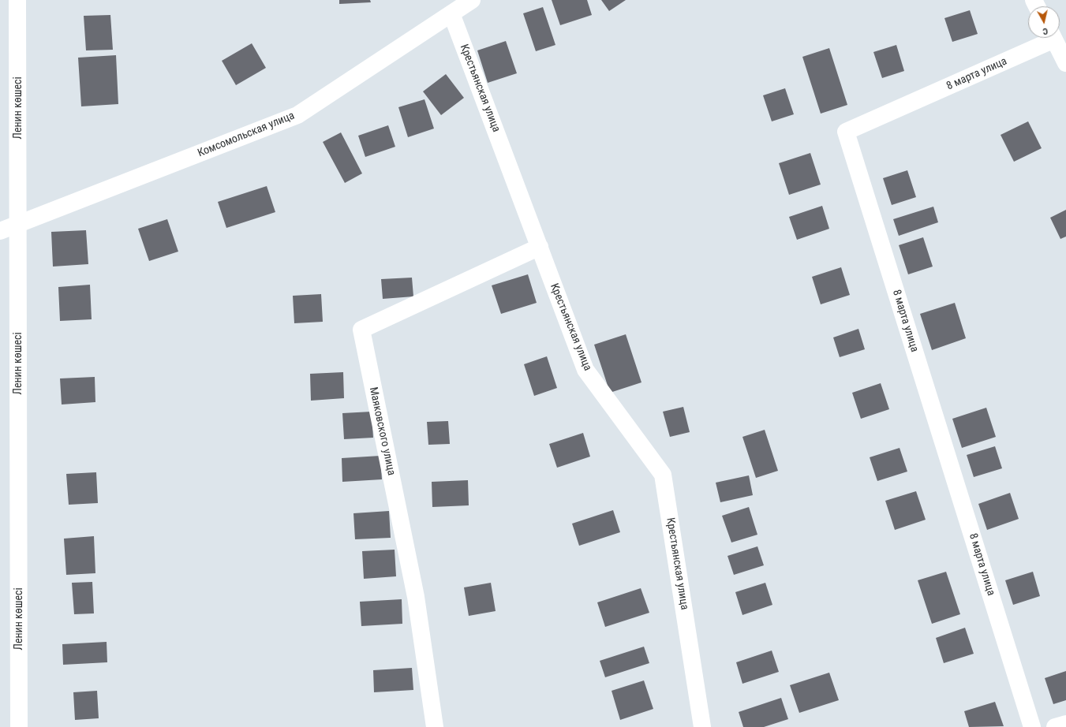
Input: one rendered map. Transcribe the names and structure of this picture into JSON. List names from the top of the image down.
{
  "streets": {
    "street": [
      "8 марта улица",
      "Крестьянская улица",
      "Ленин көшесі",
      "Комсомольская улица",
      "Маяковского улица"
    ]
  },
  "crossings": [
    ["Крестьянская улица", "Комсомольская улица"],
    ["Крестьянская улица", "Маяковского улица"],
    ["Ленин көшесі", "Комсомольская улица"]
  ],
  "north": "bottom"
}
